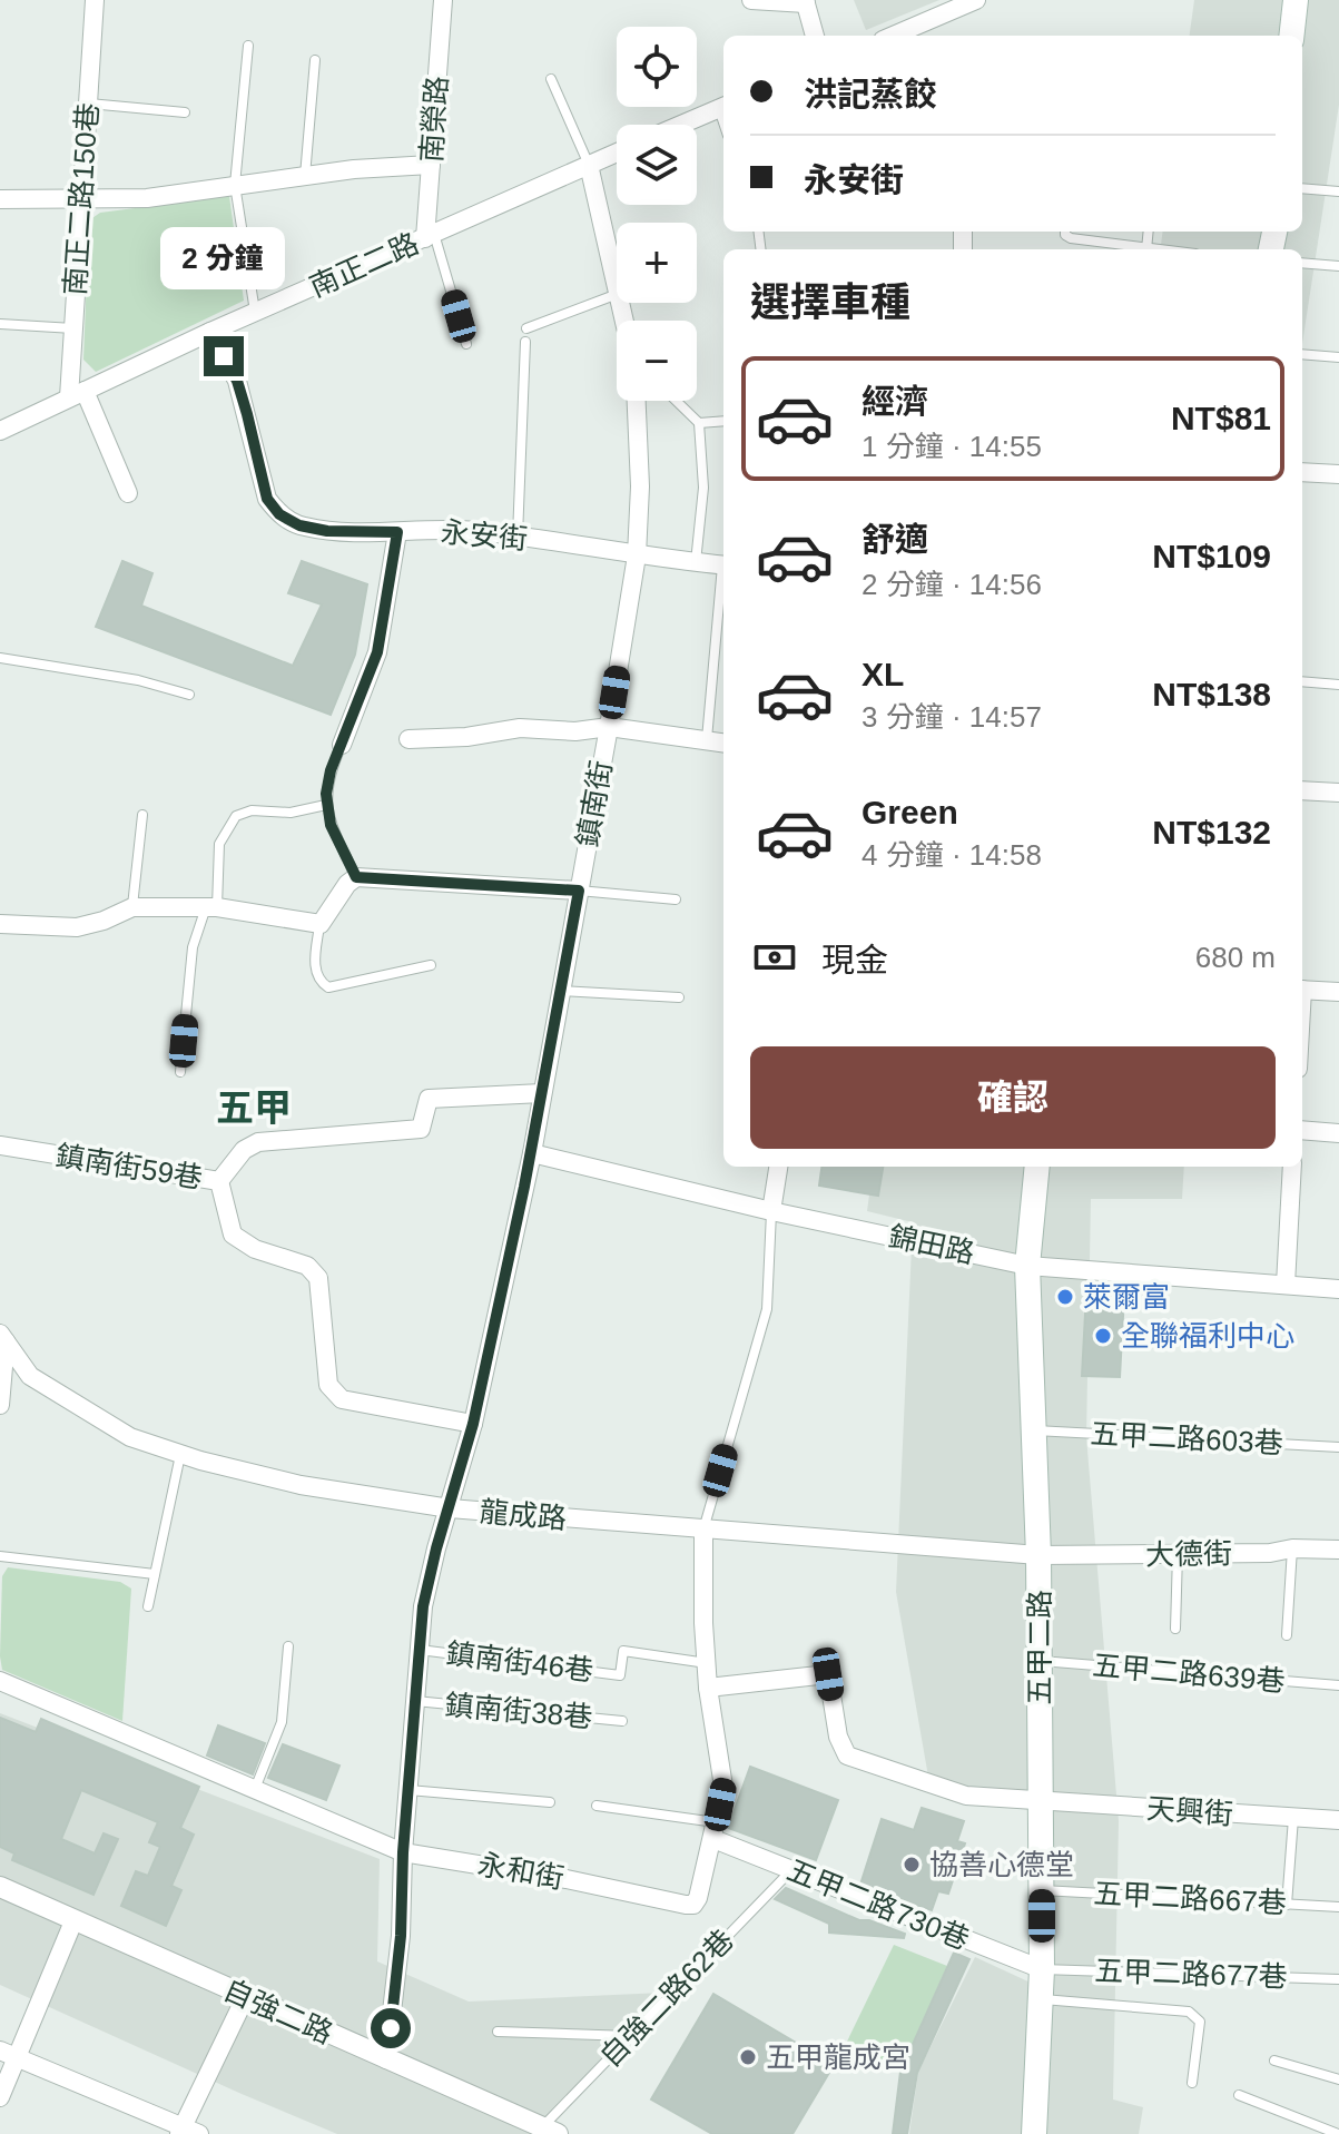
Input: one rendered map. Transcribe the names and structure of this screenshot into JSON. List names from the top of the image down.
{
  "streets": {
    "main road": ["五甲二路"],
    "street": [
      "南榮路",
      "南正二路150巷",
      "南正二路",
      "永安街",
      "鎮南街",
      "鎮南街59巷",
      "錦田路",
      "龍成路",
      "大德街",
      "天興街",
      "永和街",
      "五甲二路730巷",
      "自強二路"
    ],
    "lane": [
      "五甲二路603巷",
      "鎮南街46巷",
      "五甲二路639巷",
      "鎮南街38巷",
      "五甲二路667巷",
      "五甲二路677巷",
      "自強二路62巷"
    ]
  },
  "crossings": [
    ["南榮路", "南正二路"],
    ["南正二路150巷", "南正二路"],
    ["南正二路", "永安街"],
    ["永安街", "鎮南街"],
    ["鎮南街", "鎮南街59巷"],
    ["鎮南街", "錦田路"],
    ["鎮南街", "龍成路"],
    ["鎮南街", "鎮南街46巷"],
    ["鎮南街", "鎮南街38巷"],
    ["鎮南街", "永和街"],
    ["鎮南街", "自強二路"],
    ["錦田路", "五甲二路"],
    ["五甲二路603巷", "五甲二路"],
    ["龍成路", "大德街"],
    ["龍成路", "五甲二路"],
    ["龍成路", "永和街"],
    ["大德街", "五甲二路"],
    ["五甲二路", "五甲二路639巷"],
    ["五甲二路", "天興街"],
    ["五甲二路", "五甲二路667巷"],
    ["五甲二路", "五甲二路730巷"],
    ["五甲二路", "五甲二路677巷"],
    ["鎮南街46巷", "永和街"],
    ["天興街", "永和街"],
    ["永和街", "五甲二路730巷"],
    ["五甲二路730巷", "五甲二路677巷"],
    ["五甲二路730巷", "自強二路62巷"],
    ["自強二路62巷", "自強二路"]
  ],
  "districts": ["五甲"],
  "places": [
    "萊爾富",
    "全聯福利中心",
    "協善心德堂",
    "五甲龍成宮"
  ],
  "page": {
    "map_buttons": ["+", "−"],
    "banner": ["洪記蒸餃", "永安街"],
    "bubble": "2 分鐘",
    "heading": "選擇車種",
    "list": [
      {
        "name": "經濟",
        "note": "1 分鐘 · 14:55",
        "value": "NT$81"
      },
      {
        "name": "舒適",
        "note": "2 分鐘 · 14:56",
        "value": "NT$109"
      },
      {
        "name": "XL",
        "note": "3 分鐘 · 14:57",
        "value": "NT$138"
      },
      {
        "name": "Green",
        "note": "4 分鐘 · 14:58",
        "value": "NT$132"
      }
    ],
    "pay": ["現金", "680 m"],
    "buttons": "確認"
  }
}
